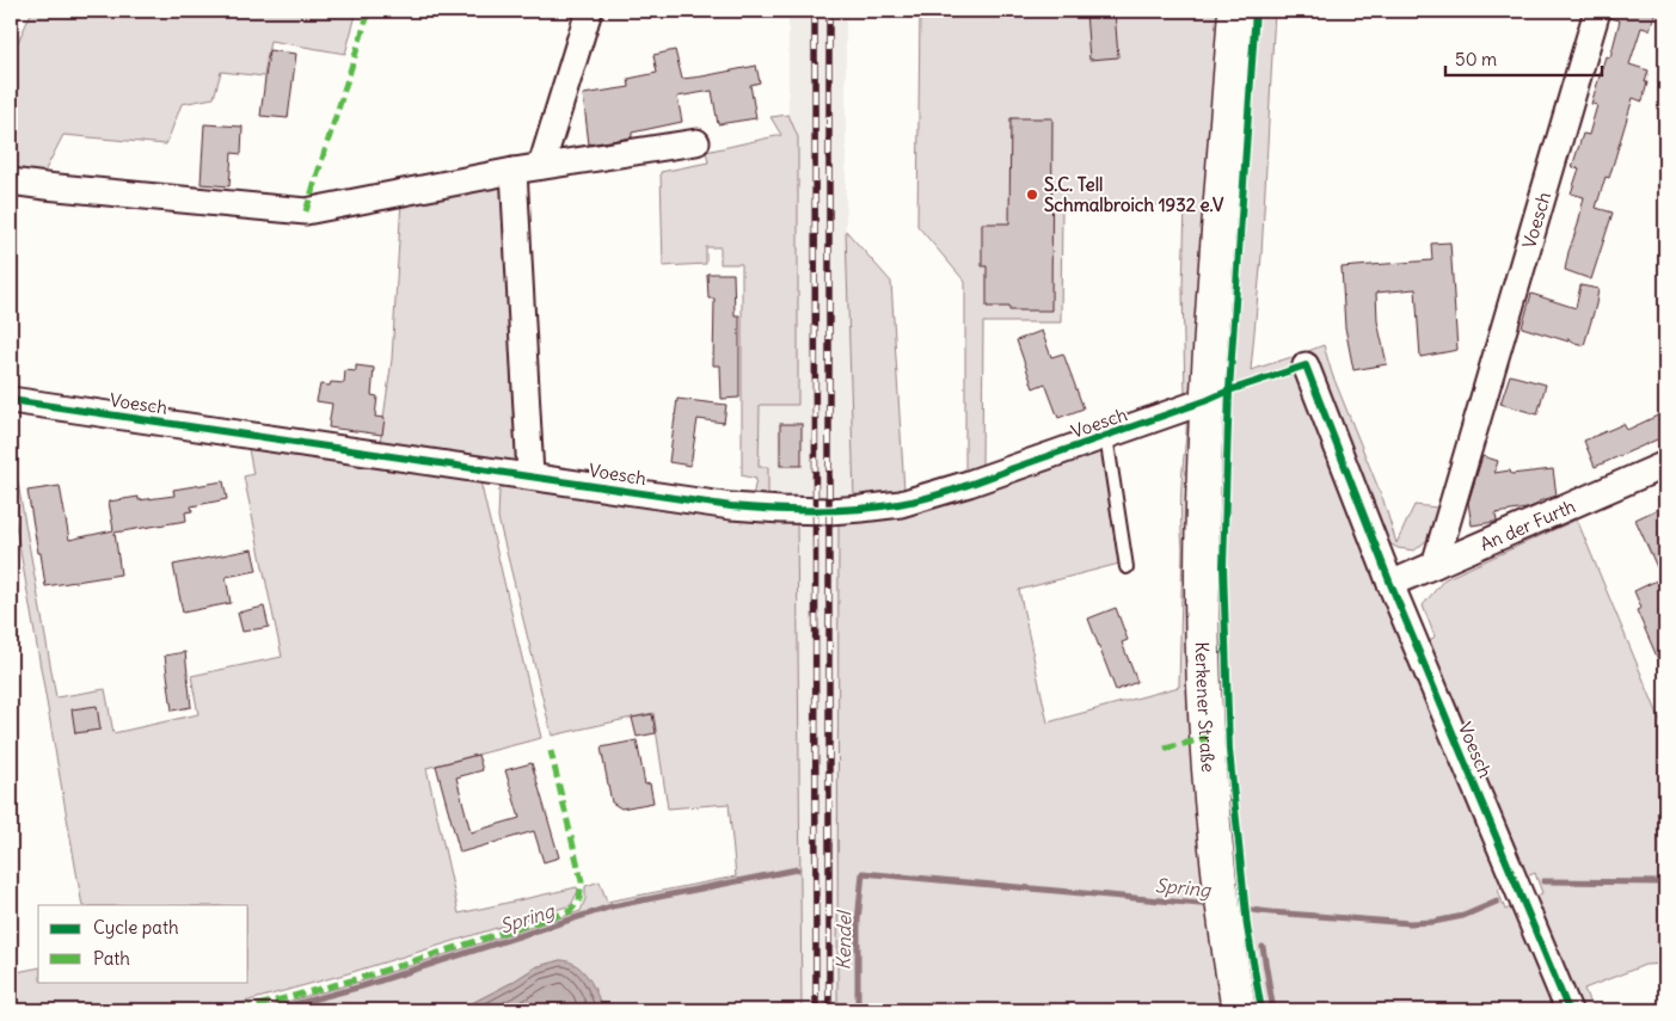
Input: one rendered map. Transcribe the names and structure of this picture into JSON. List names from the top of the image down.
{
  "streets": {
    "main road": ["Kerkener Straße"],
    "street": ["Voesch", "An der Furth"]
  },
  "crossings": [
    ["Voesch", "An der Furth"],
    ["Voesch", "Kerkener Straße"]
  ],
  "water": ["Spring", "Kendel"],
  "places": ["S.C. Tell Schmalbroich 1932 e.V"],
  "legend": ["Cycle path", "Path"],
  "scale_bar": "50 m"
}
